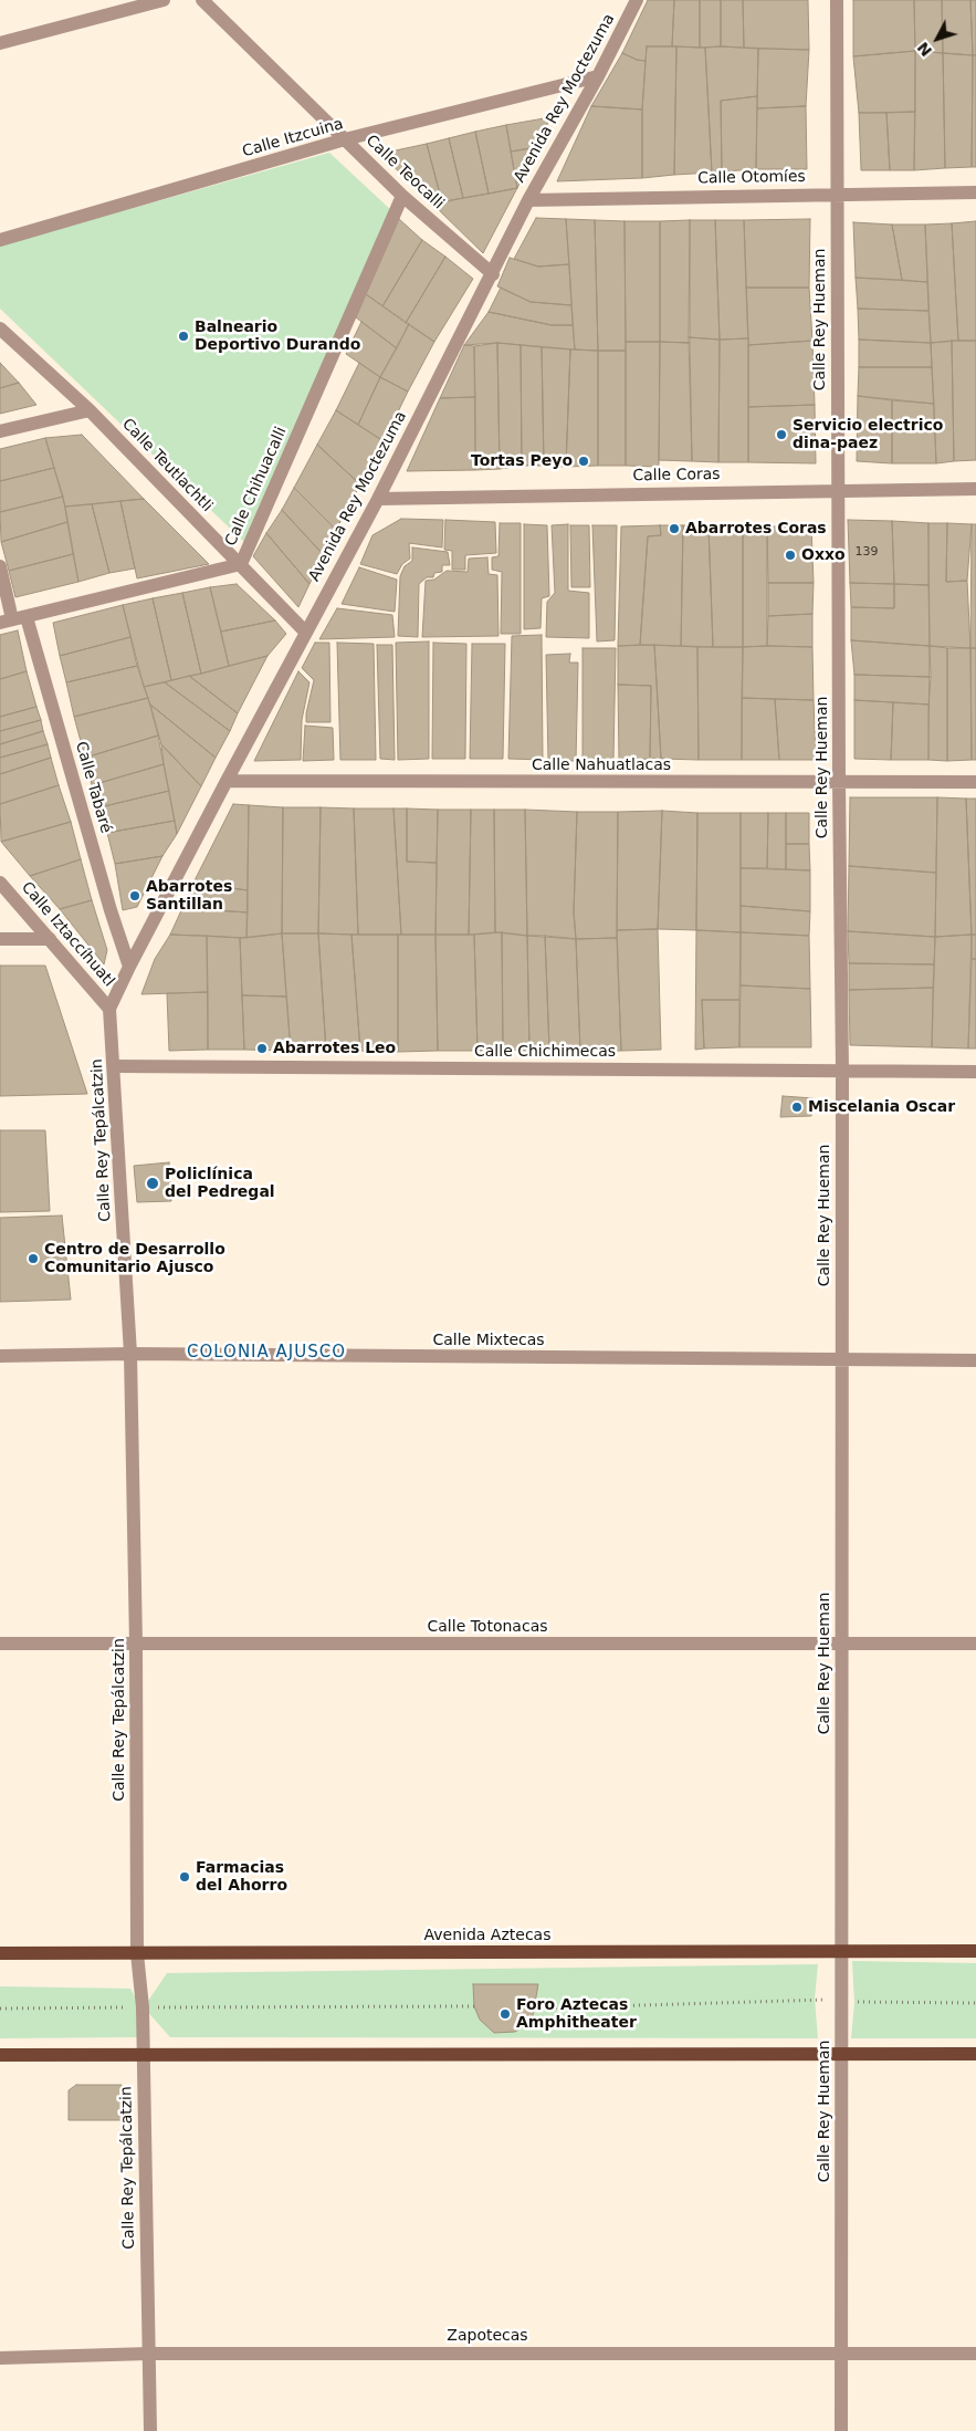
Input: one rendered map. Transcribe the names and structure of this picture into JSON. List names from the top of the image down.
{
  "streets": {
    "main road": ["Avenida Aztecas"],
    "street": [
      "Avenida Rey Moctezuma",
      "Calle Itzcuina",
      "Calle Teocalli",
      "Calle Otomíes",
      "Calle Rey Hueman",
      "Calle Teutlachtli",
      "Calle Coras",
      "Calle Chihuacalli",
      "Calle Nahuatlacas",
      "Calle Tabaré",
      "Calle Iztaccíhuatl",
      "Calle Chichimecas",
      "Calle Rey Tepálcatzin",
      "Calle Mixtecas",
      "Calle Totonacas",
      "Zapotecas"
    ]
  },
  "crossings": [
    ["Avenida Rey Moctezuma", "Calle Itzcuina"],
    ["Avenida Rey Moctezuma", "Calle Teocalli"],
    ["Avenida Rey Moctezuma", "Calle Otomíes"],
    ["Avenida Rey Moctezuma", "Calle Teutlachtli"],
    ["Avenida Rey Moctezuma", "Calle Coras"],
    ["Avenida Rey Moctezuma", "Calle Nahuatlacas"],
    ["Avenida Rey Moctezuma", "Calle Tabaré"],
    ["Avenida Rey Moctezuma", "Calle Iztaccíhuatl"],
    ["Avenida Rey Moctezuma", "Calle Rey Tepálcatzin"],
    ["Calle Itzcuina", "Calle Teocalli"],
    ["Calle Teocalli", "Calle Chihuacalli"],
    ["Calle Otomíes", "Calle Rey Hueman"],
    ["Calle Rey Hueman", "Calle Coras"],
    ["Calle Rey Hueman", "Calle Nahuatlacas"],
    ["Calle Rey Hueman", "Calle Chichimecas"],
    ["Calle Rey Hueman", "Calle Mixtecas"],
    ["Calle Rey Hueman", "Calle Totonacas"],
    ["Calle Rey Hueman", "Avenida Aztecas"],
    ["Calle Rey Hueman", "Zapotecas"],
    ["Calle Teutlachtli", "Calle Chihuacalli"],
    ["Calle Chihuacalli", "Calle Tabaré"],
    ["Calle Iztaccíhuatl", "Calle Rey Tepálcatzin"],
    ["Calle Chichimecas", "Calle Rey Tepálcatzin"],
    ["Calle Rey Tepálcatzin", "Calle Mixtecas"],
    ["Calle Rey Tepálcatzin", "Calle Totonacas"],
    ["Calle Rey Tepálcatzin", "Avenida Aztecas"],
    ["Calle Rey Tepálcatzin", "Zapotecas"]
  ],
  "districts": ["COLONIA AJUSCO"],
  "places": [
    "Balneario Deportivo Durando",
    "Servicio electrico dina-paez",
    "Tortas Peyo",
    "Abarrotes Coras",
    "Oxxo",
    "Abarrotes Santillan",
    "Abarrotes Leo",
    "Miscelania Oscar",
    "Policlínica del Pedregal",
    "Centro de Desarrollo Comunitario Ajusco",
    "Farmacias del Ahorro",
    "Foro Aztecas Amphitheater"
  ],
  "house_numbers": ["139"],
  "north": "bottom left"
}
